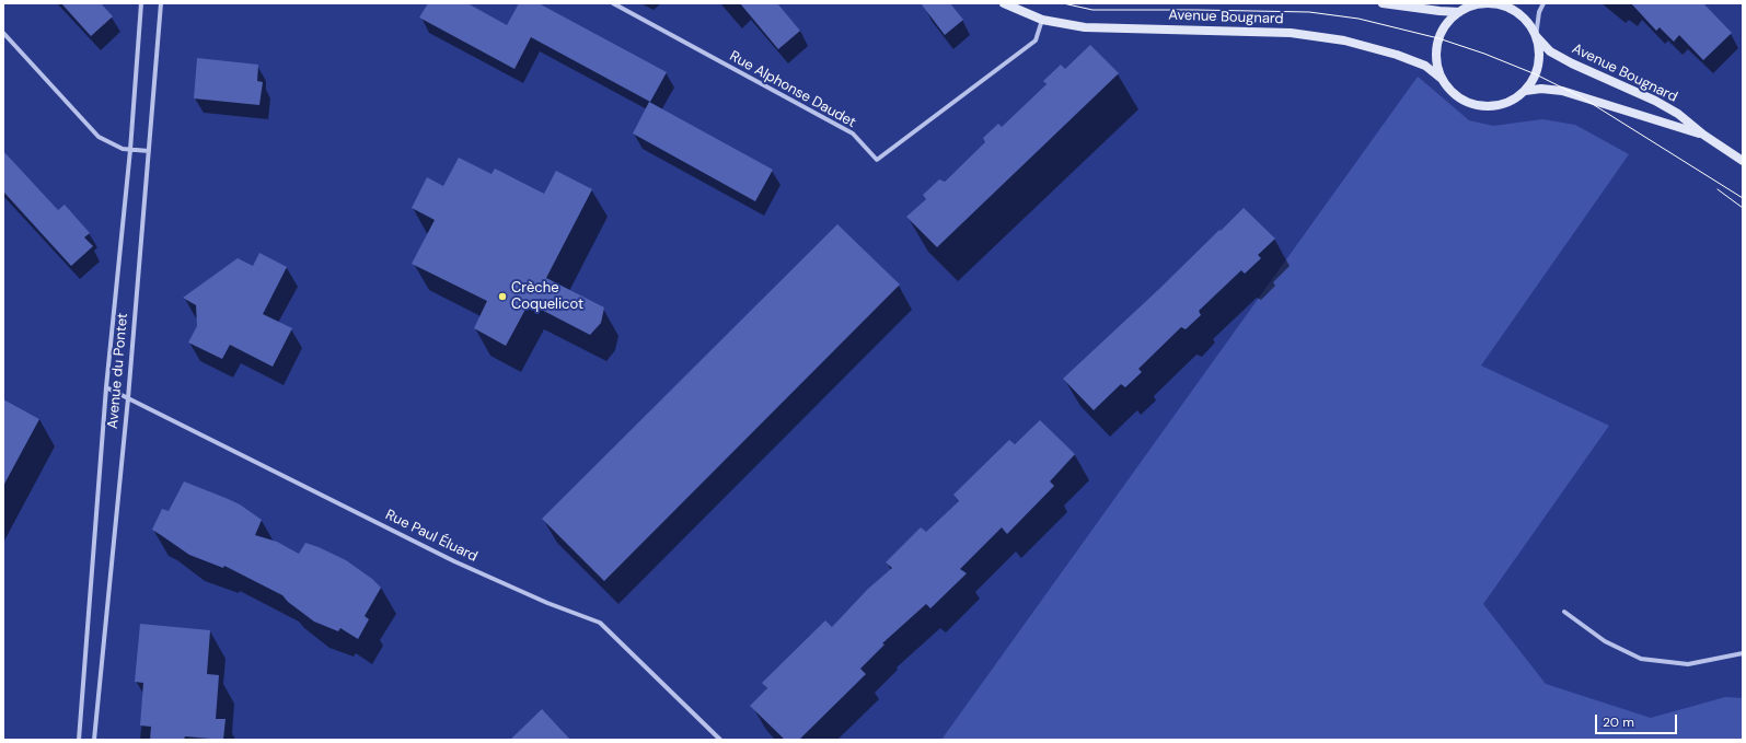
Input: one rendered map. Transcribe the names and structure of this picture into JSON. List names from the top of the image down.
{
  "streets": {
    "main road": ["Avenue Bougnard"],
    "street": ["Rue Alphonse Daudet", "Avenue du Pontet", "Rue Paul Éluard"]
  },
  "crossings": [
    ["Avenue Bougnard", "Rue Alphonse Daudet"],
    ["Avenue du Pontet", "Rue Paul Éluard"]
  ],
  "places": ["Crèche Coquelicot"],
  "scale_bar": "20 m"
}
